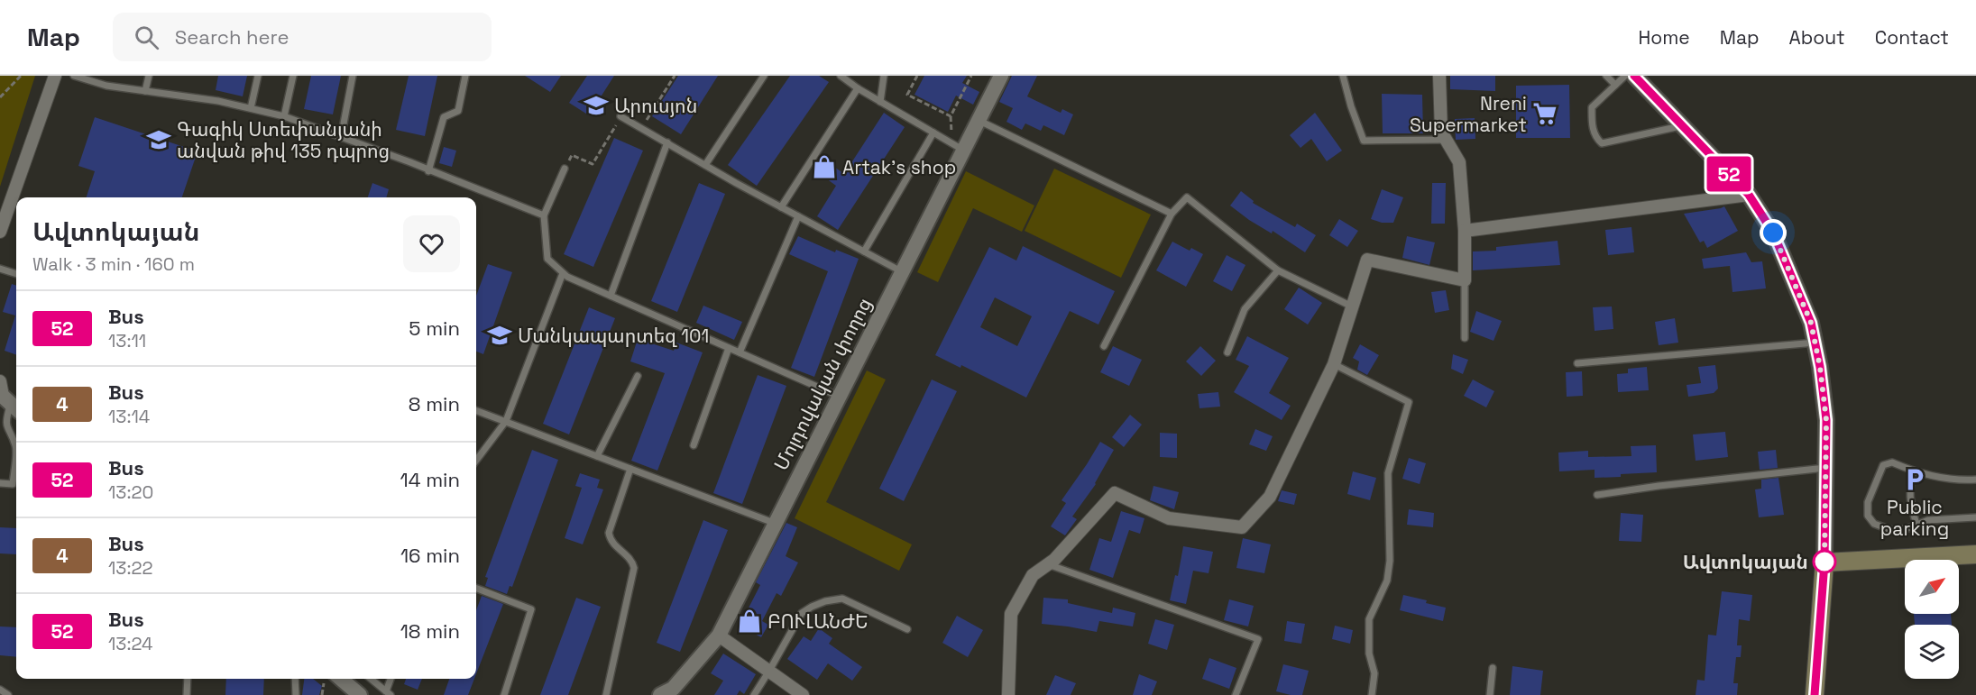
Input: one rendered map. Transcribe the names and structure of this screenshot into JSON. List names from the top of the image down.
{
  "streets": {
    "street": ["Մոլդովական փողոց"]
  },
  "places": {
    "school or university": ["Արուսյոն", "Գագիկ Ստեփանյանի անվան թիվ 135 դպրոց", "Մանկապարտեզ 101"],
    "supermarket": ["Nreni Supermarket"],
    "shop": ["Artak's shop", "ԲՈՒԼԱՆԺԵ"],
    "parking": ["Public parking"],
    "other": ["Ավտոկայան"]
  },
  "lines": ["bus line 52"],
  "north": "top right",
  "page": {
    "header": "Map",
    "search": "Search here",
    "nav": [
      "Home",
      "Map",
      "About",
      "Contact"
    ],
    "on_map": "52",
    "heading": ["Ավտոկայան", "Walk · 3 min · 160 m"],
    "list": [
      {
        "mark": "52",
        "name": "Bus",
        "note": "13:11",
        "value": "5 min"
      },
      {
        "mark": "4",
        "name": "Bus",
        "note": "13:14",
        "value": "8 min"
      },
      {
        "mark": "52",
        "name": "Bus",
        "note": "13:20",
        "value": "14 min"
      },
      {
        "mark": "4",
        "name": "Bus",
        "note": "13:22",
        "value": "16 min"
      },
      {
        "mark": "52",
        "name": "Bus",
        "note": "13:24",
        "value": "18 min"
      }
    ]
  }
}
